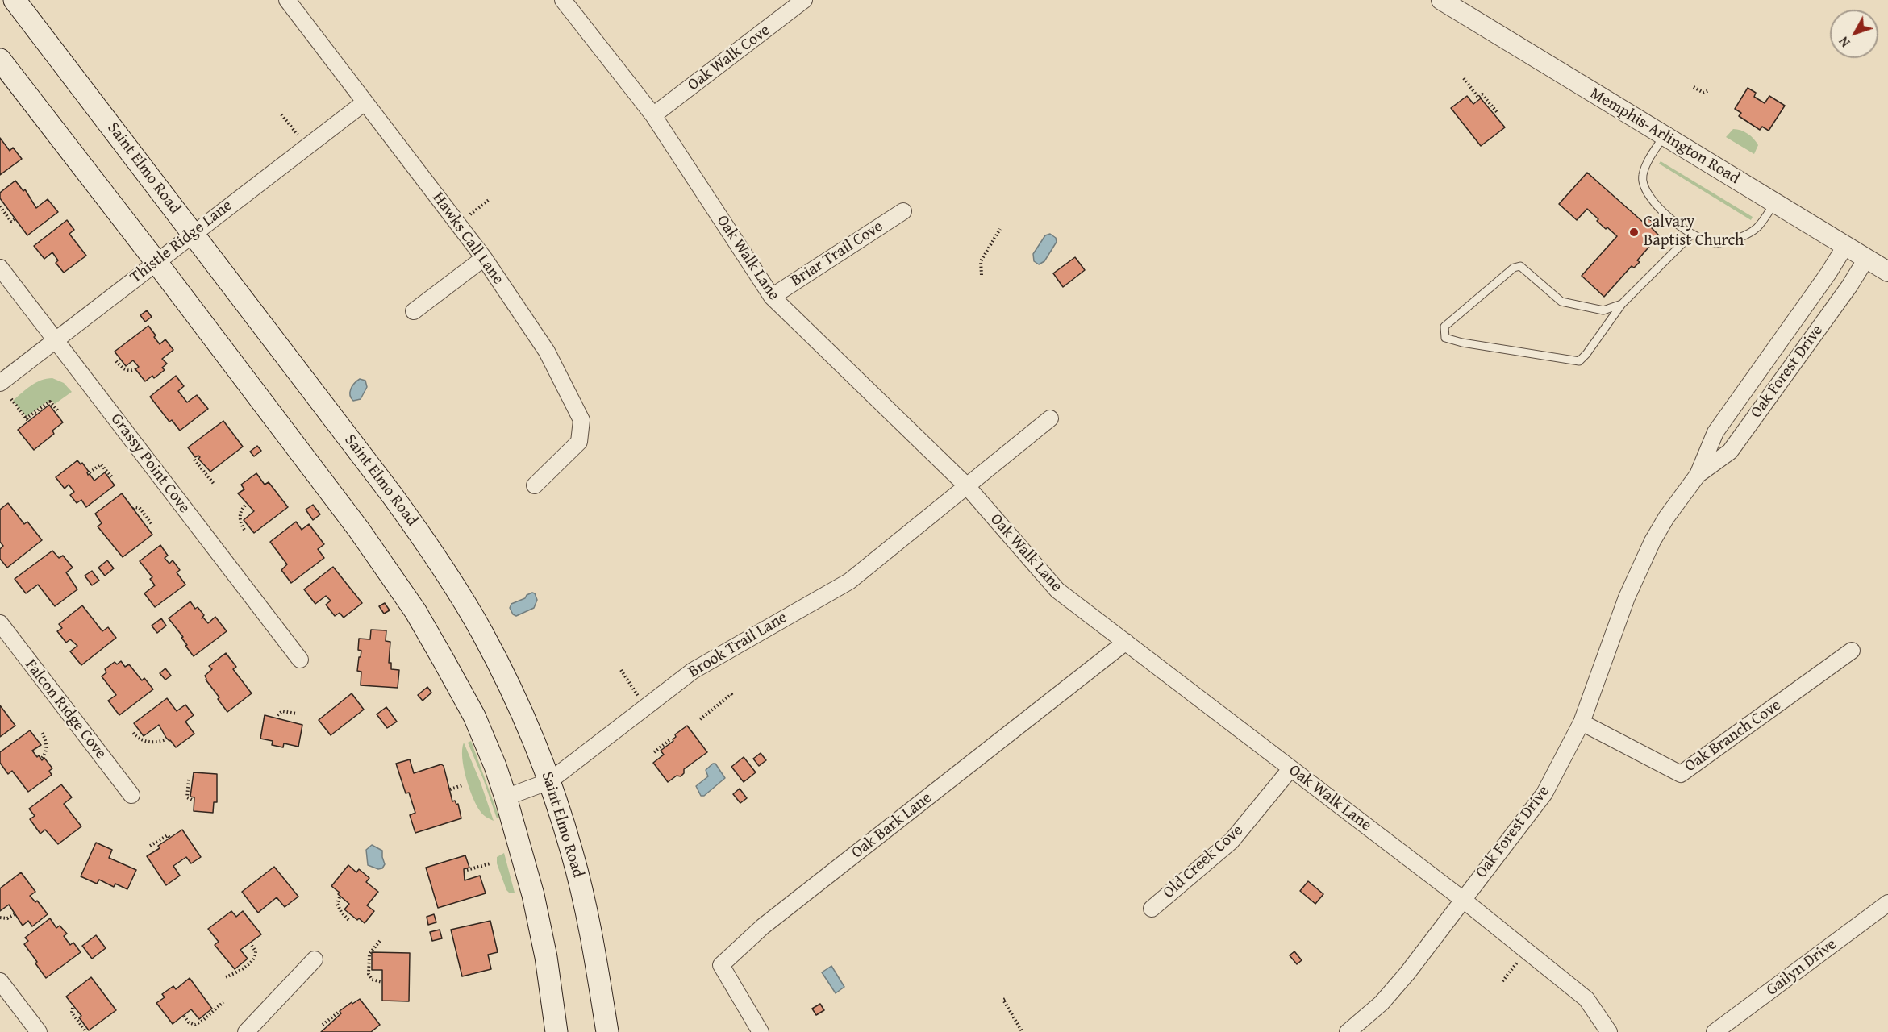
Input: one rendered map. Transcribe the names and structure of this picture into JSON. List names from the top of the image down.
{
  "streets": {
    "main road": ["Saint Elmo Road"],
    "street": [
      "Oak Walk Cove",
      "Memphis-Arlington Road",
      "Hawks Call Lane",
      "Thistle Ridge Lane",
      "Briar Trail Cove",
      "Oak Walk Lane",
      "Oak Forest Drive",
      "Grassy Point Cove",
      "Brook Trail Lane",
      "Falcon Ridge Cove",
      "Oak Branch Cove",
      "Oak Bark Lane",
      "Old Creek Cove",
      "Gailyn Drive"
    ]
  },
  "crossings": [
    ["Oak Walk Cove", "Oak Walk Lane"],
    ["Memphis-Arlington Road", "Oak Forest Drive"],
    ["Saint Elmo Road", "Thistle Ridge Lane"],
    ["Saint Elmo Road", "Brook Trail Lane"],
    ["Hawks Call Lane", "Thistle Ridge Lane"],
    ["Thistle Ridge Lane", "Grassy Point Cove"],
    ["Briar Trail Cove", "Oak Walk Lane"],
    ["Oak Walk Lane", "Oak Forest Drive"],
    ["Oak Walk Lane", "Brook Trail Lane"],
    ["Oak Walk Lane", "Oak Bark Lane"],
    ["Oak Walk Lane", "Old Creek Cove"],
    ["Oak Forest Drive", "Oak Branch Cove"]
  ],
  "places": ["Calvary Baptist Church"],
  "north": "bottom left"
}
